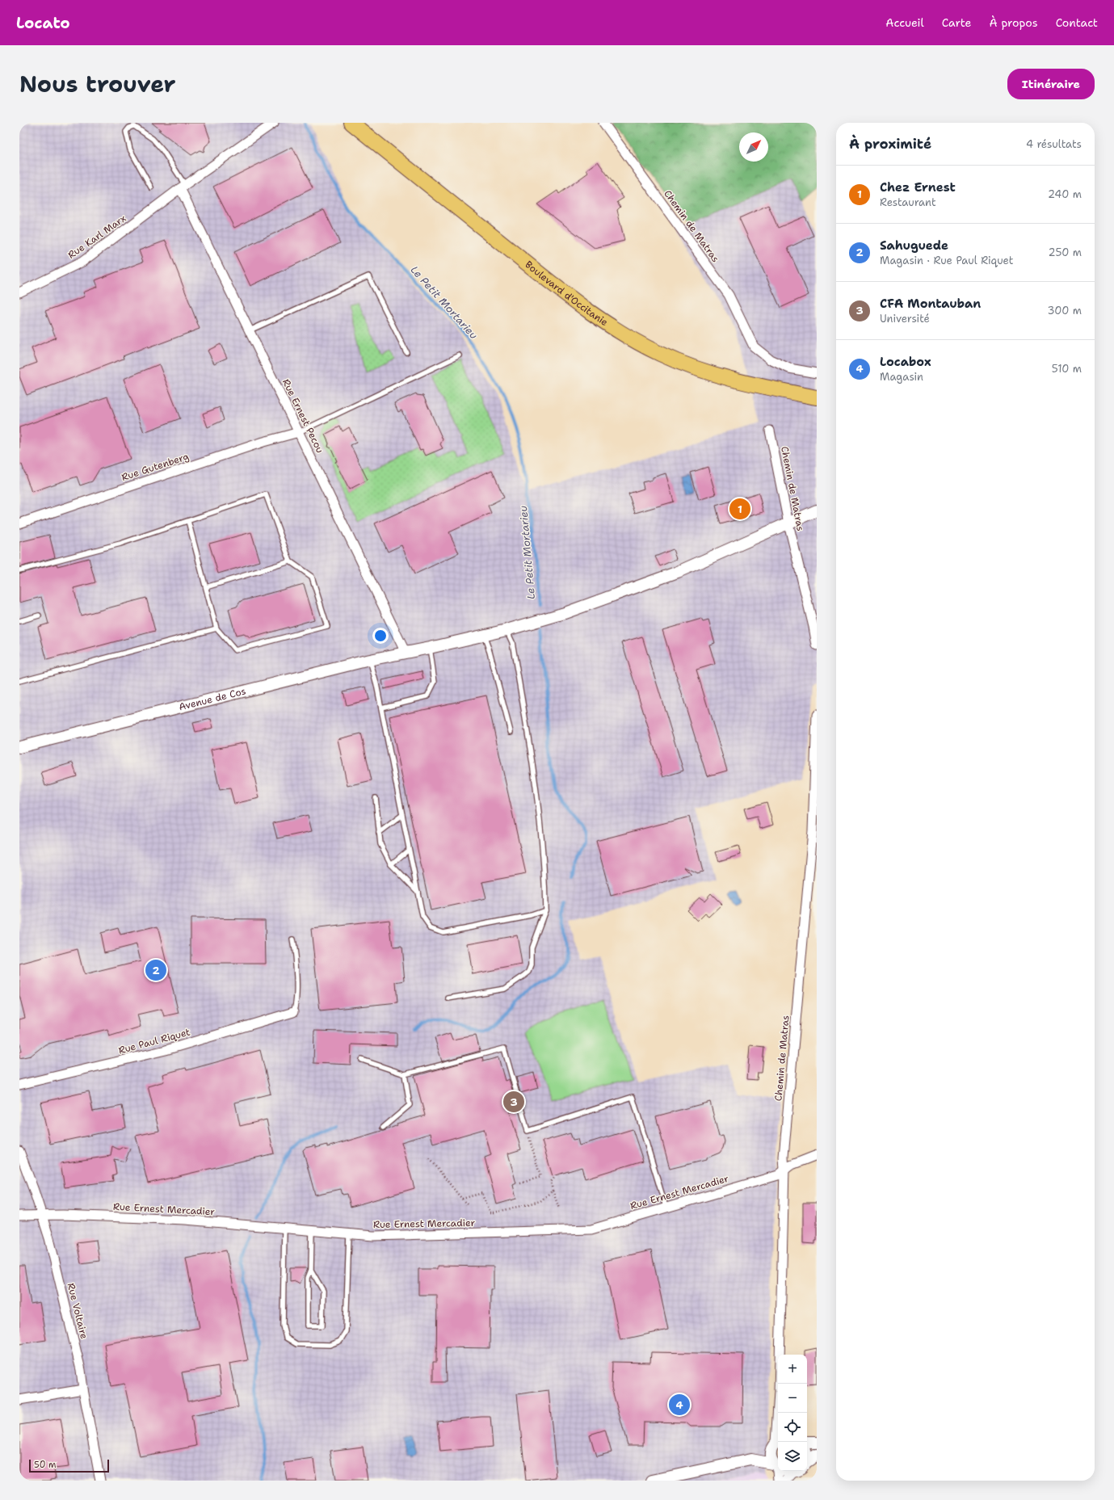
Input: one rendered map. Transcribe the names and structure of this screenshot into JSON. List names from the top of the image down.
{
  "streets": {
    "main road": ["Boulevard d'Occitanie"],
    "street": [
      "Chemin de Matras",
      "Rue Karl Marx",
      "Rue Ernest Pecou",
      "Rue Gutenberg",
      "Avenue de Cos",
      "Rue Paul Riquet",
      "Rue Ernest Mercadier",
      "Rue Voltaire"
    ]
  },
  "crossings": [
    ["Chemin de Matras", "Avenue de Cos"],
    ["Chemin de Matras", "Rue Ernest Mercadier"],
    ["Rue Karl Marx", "Rue Ernest Pecou"],
    ["Rue Ernest Pecou", "Rue Gutenberg"],
    ["Rue Ernest Pecou", "Avenue de Cos"],
    ["Rue Ernest Mercadier", "Rue Voltaire"]
  ],
  "water": ["Le Petit Mortarieu"],
  "scale_bar": "50 m",
  "north": "top right",
  "page": {
    "header": "Locato",
    "nav": [
      "Accueil",
      "Carte",
      "À propos",
      "Contact"
    ],
    "title": "Nous trouver",
    "buttons": "Itinéraire",
    "heading": ["À proximité", "4 résultats"],
    "list": [
      {
        "mark": "1",
        "name": "Chez Ernest",
        "note": "Restaurant",
        "value": "240 m"
      },
      {
        "mark": "2",
        "name": "Sahuguede",
        "note": "Magasin · Rue Paul Riquet",
        "value": "250 m"
      },
      {
        "mark": "3",
        "name": "CFA Montauban",
        "note": "Université",
        "value": "300 m"
      },
      {
        "mark": "4",
        "name": "Locabox",
        "note": "Magasin",
        "value": "510 m"
      }
    ],
    "pins": [
      "1",
      "2",
      "3",
      "4"
    ],
    "map_buttons": ["+", "−"],
    "scale": "50 m"
  }
}
